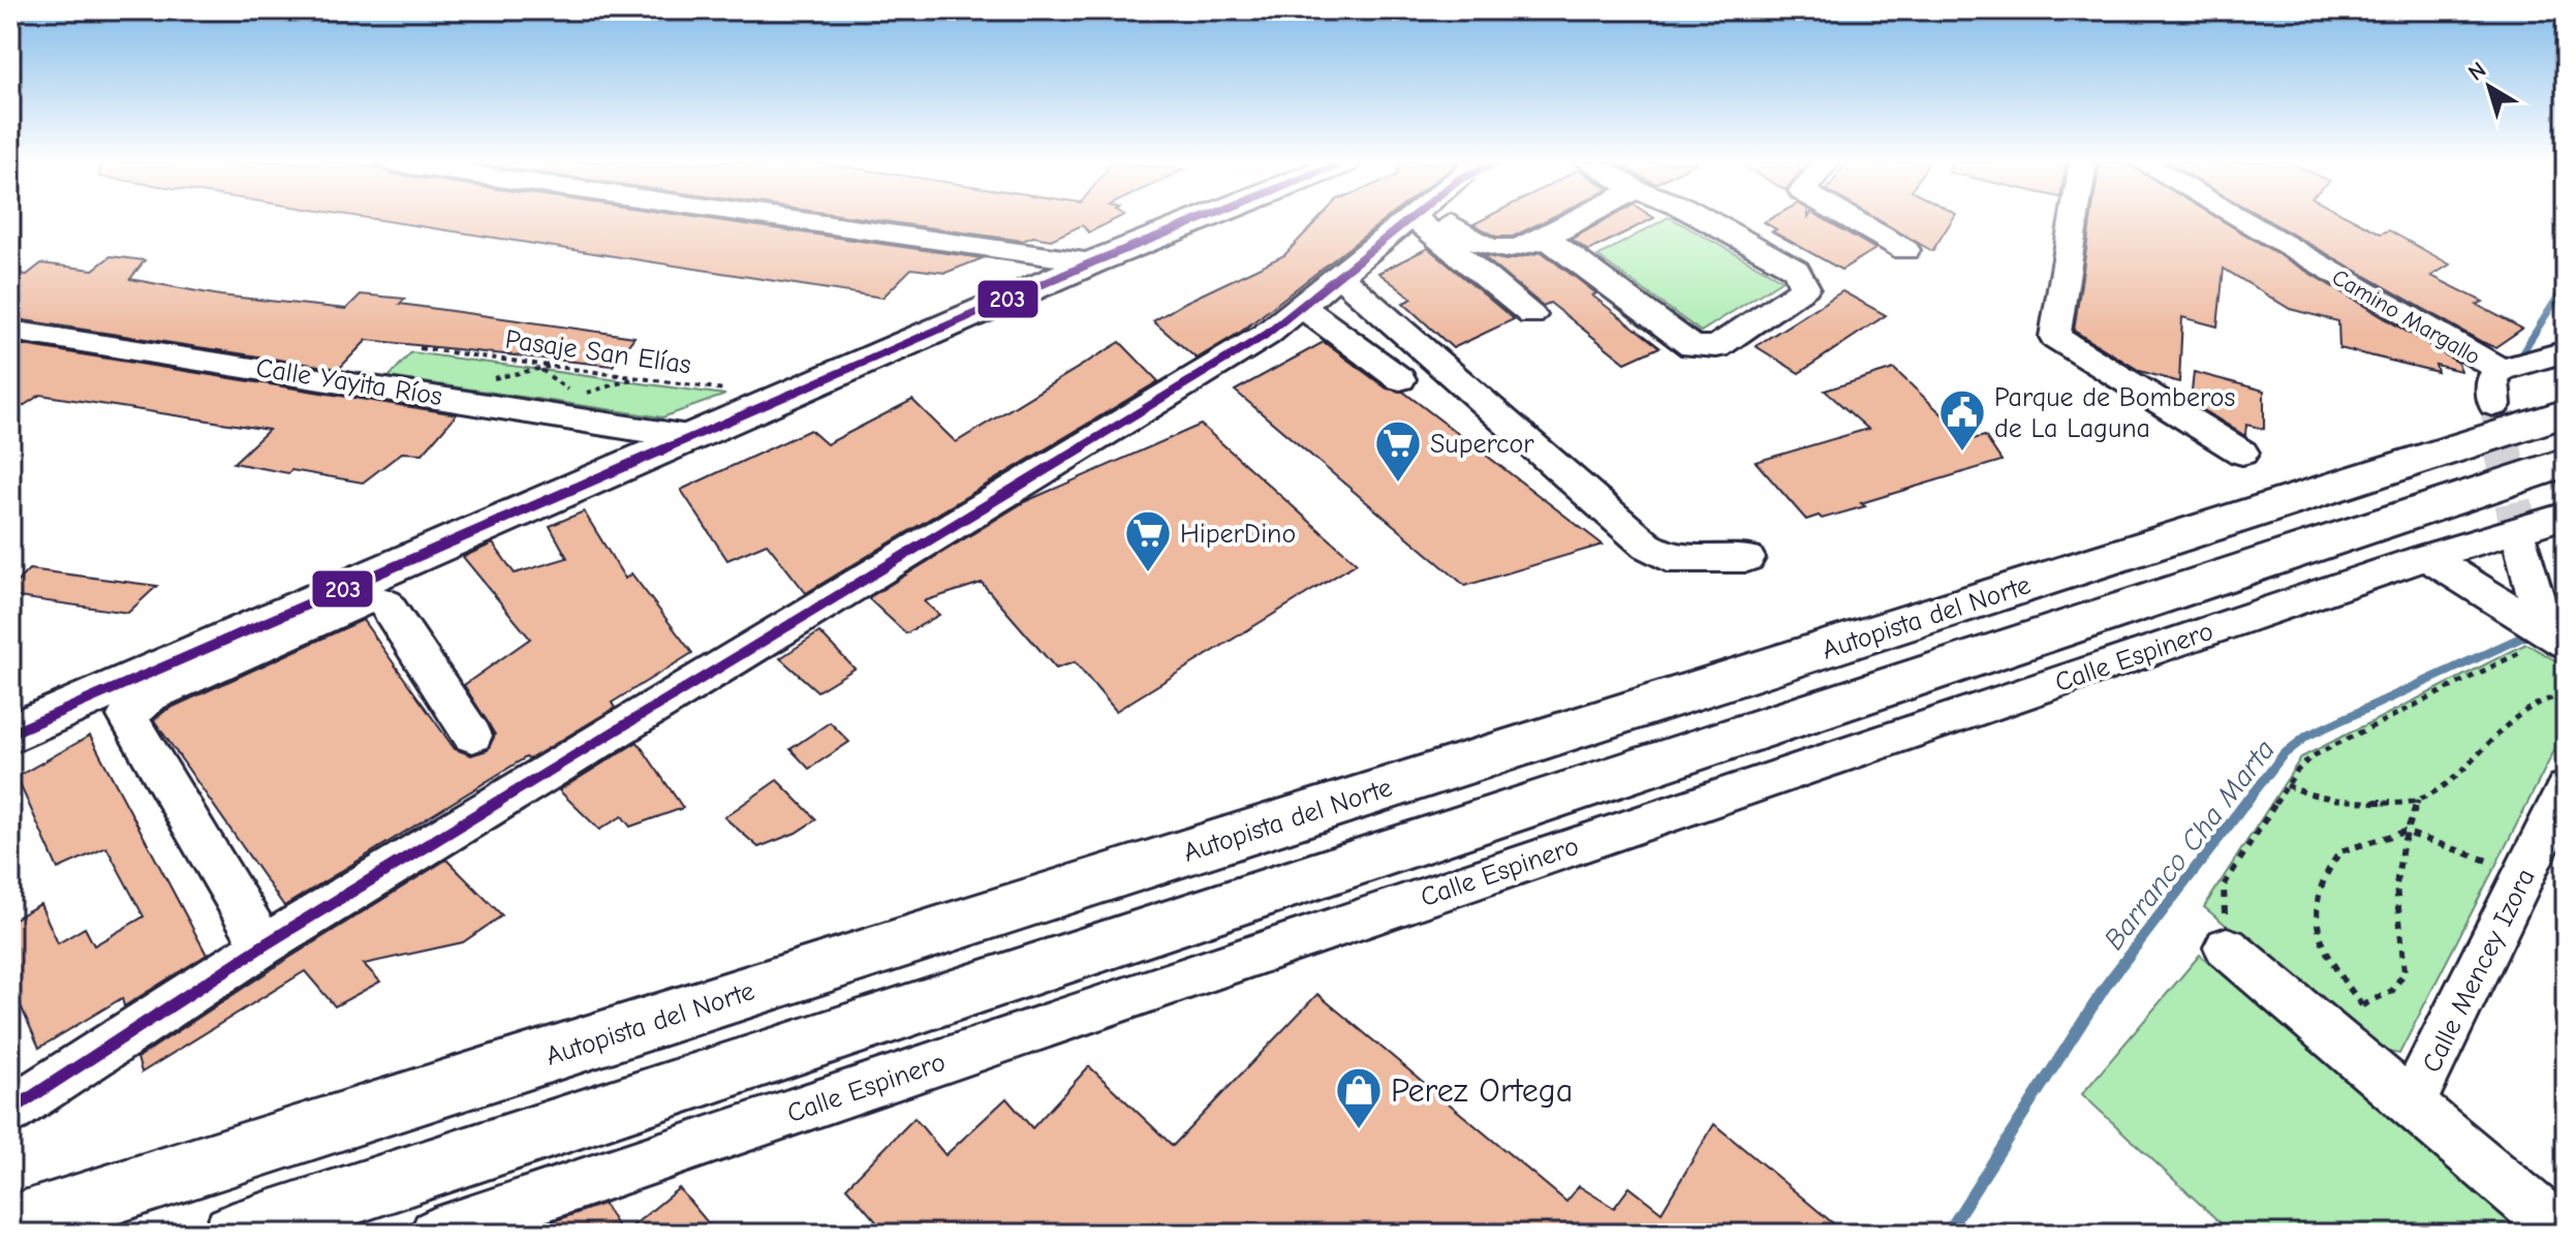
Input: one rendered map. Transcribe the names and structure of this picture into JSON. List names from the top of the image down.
{
  "streets": {
    "main road": ["Autopista del Norte"],
    "street": [
      "Camino Margallo",
      "Calle Yayita Ríos",
      "Calle Espinero",
      "Calle Mencey Izora"
    ],
    "path": ["Pasaje San Elías"]
  },
  "water": ["Barranco Cha Marta"],
  "places": {
    "public building": ["Parque de Bomberos de La Laguna"],
    "supermarket": ["Supercor", "HiperDino"],
    "shop": ["Perez Ortega"]
  },
  "lines": ["transit line 203"],
  "north": "top left"
}
